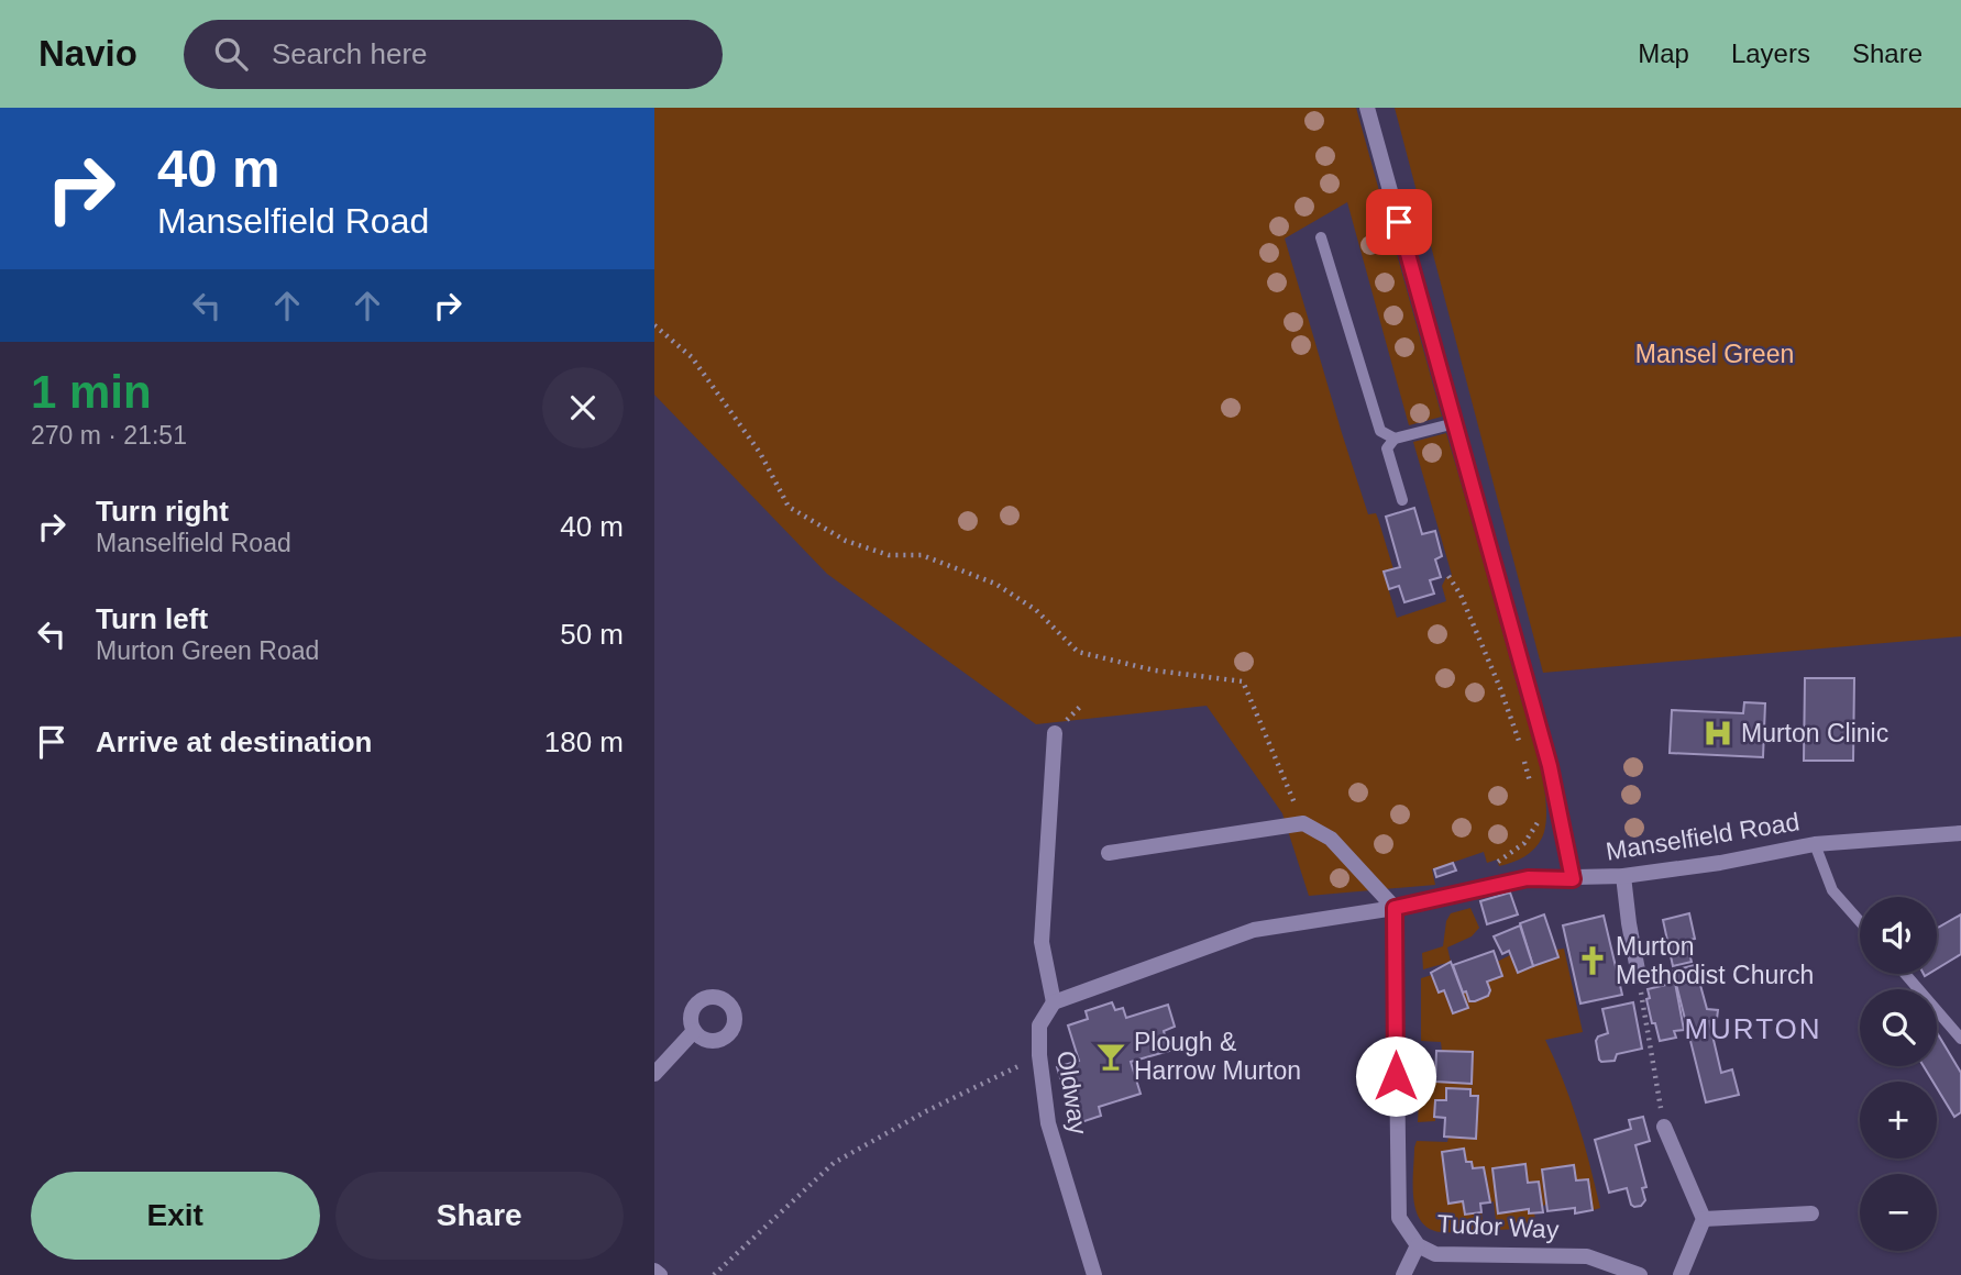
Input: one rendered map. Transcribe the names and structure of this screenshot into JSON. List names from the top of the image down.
{
  "streets": {
    "street": ["Manselfield Road", "Oldway", "Tudor Way"]
  },
  "crossings": [
    ["Manselfield Road", "Oldway"],
    ["Manselfield Road", "Tudor Way"]
  ],
  "districts": ["MURTON"],
  "parks": ["Mansel Green"],
  "places": {
    "hospital": ["Murton Clinic"],
    "church": ["Murton Methodist Church"],
    "bar": ["Plough & Harrow Murton"]
  },
  "page": {
    "header": "Navio",
    "search": "Search here",
    "nav": ["Map", "Layers", "Share"],
    "turn": ["40 m", "Manselfield Road"],
    "heading": ["1 min", "270 m · 21:51"],
    "list": [
      {
        "name": "Turn right",
        "note": "Manselfield Road",
        "value": "40 m"
      },
      {
        "name": "Turn left",
        "note": "Murton Green Road",
        "value": "50 m"
      },
      {
        "name": "Arrive at destination",
        "value": "180 m"
      }
    ],
    "map_buttons": ["+", "−"],
    "buttons": ["Exit", "Share"]
  }
}
